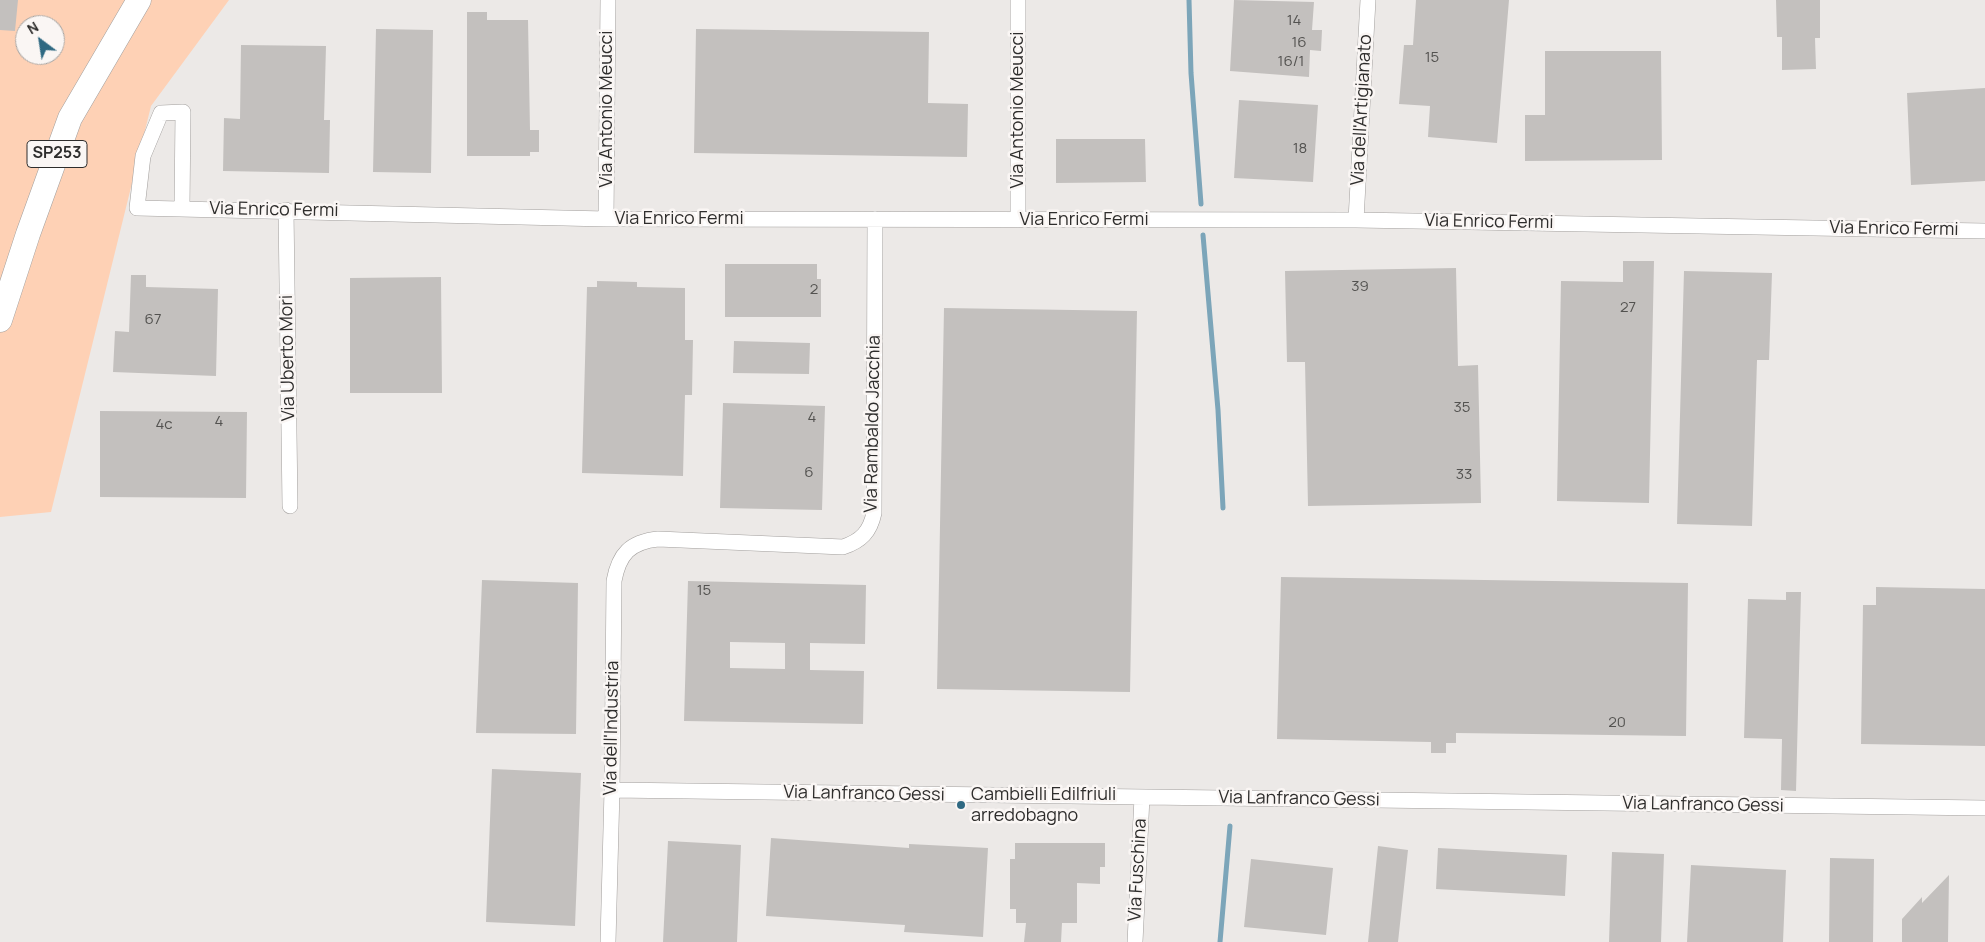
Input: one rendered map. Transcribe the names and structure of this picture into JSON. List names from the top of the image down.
{
  "streets": {
    "main road": ["SP253"],
    "street": [
      "Via Antonio Meucci",
      "Via dell'Artigianato",
      "Via Enrico Fermi",
      "Via Uberto Mori",
      "Via Rambaldo Jacchia",
      "Via dell'Industria",
      "Via Lanfranco Gessi",
      "Via Fuschina"
    ]
  },
  "crossings": [
    ["Via Antonio Meucci", "Via Enrico Fermi"],
    ["Via dell'Artigianato", "Via Enrico Fermi"],
    ["Via Enrico Fermi", "Via Uberto Mori"],
    ["Via Enrico Fermi", "Via Rambaldo Jacchia"],
    ["Via Rambaldo Jacchia", "Via dell'Industria"],
    ["Via dell'Industria", "Via Lanfranco Gessi"],
    ["Via Lanfranco Gessi", "Via Fuschina"]
  ],
  "places": ["Cambielli Edilfriuli arredobagno"],
  "house_numbers": [
    "14",
    "16",
    "15",
    "16/1",
    "18",
    "39",
    "2",
    "27",
    "67",
    "35",
    "4",
    "4",
    "4c",
    "6",
    "33",
    "15",
    "20"
  ],
  "north": "top left"
}
